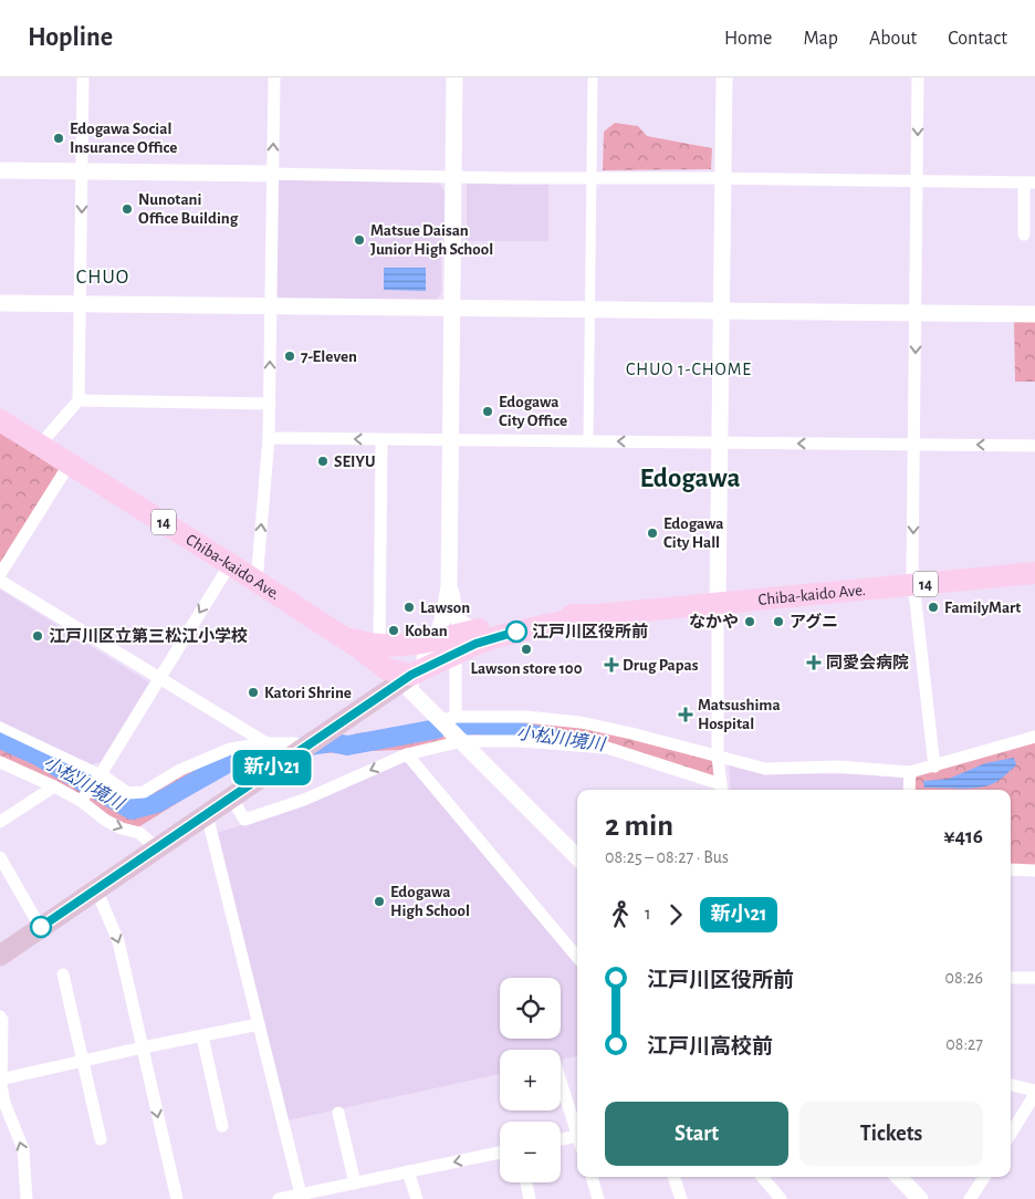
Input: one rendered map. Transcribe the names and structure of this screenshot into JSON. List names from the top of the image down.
{
  "streets": {
    "highway": ["14", "Chiba-kaido Ave."]
  },
  "districts": ["CHUO", "CHUO 1-CHOME", "Edogawa"],
  "water": ["小松川境川"],
  "places": {
    "other": [
      "Edogawa Social Insurance Office",
      "Nunotani Office Building",
      "Matsue Daisan Junior High School",
      "7-Eleven",
      "Edogawa City Office",
      "SEIYU",
      "Edogawa City Hall",
      "Lawson",
      "FamilyMart",
      "なかや",
      "アグニ",
      "Koban",
      "江戸川区役所前",
      "江戸川区立第三松江小学校",
      "Lawson store 100",
      "Katori Shrine",
      "Edogawa High School"
    ],
    "health": ["同愛会病院", "Drug Papas", "Matsushima Hospital"]
  },
  "lines": ["bus line 新小21"],
  "page": {
    "header": "Hopline",
    "nav": [
      "Home",
      "Map",
      "About",
      "Contact"
    ],
    "on_map": "新小21",
    "heading": ["2 min", "08:25 – 08:27 · Bus", "¥416"],
    "legs": ["1", "新小21"],
    "list": [
      {
        "name": "江戸川区役所前",
        "value": "08:26"
      },
      {
        "name": "江戸川高校前",
        "value": "08:27"
      }
    ],
    "map_buttons": ["+", "−"],
    "buttons": ["Start", "Tickets"]
  }
}
